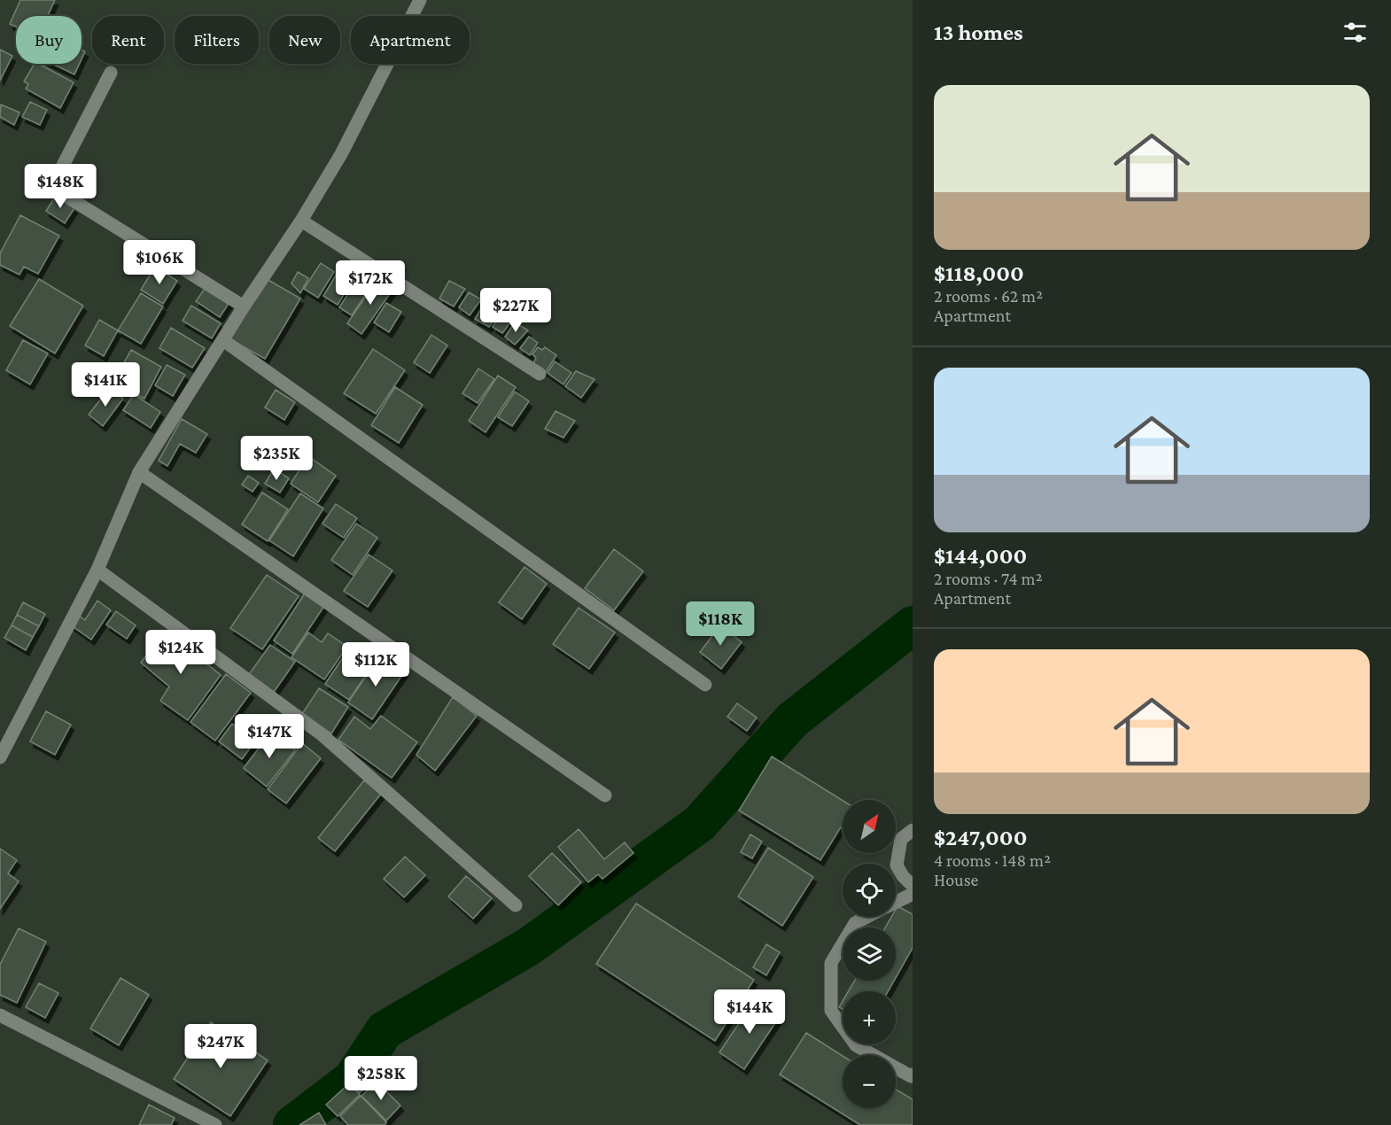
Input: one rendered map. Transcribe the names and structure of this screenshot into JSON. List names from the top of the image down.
{
  "north": "top right",
  "page": {
    "heading": "13 homes",
    "chip": [
      "Buy",
      "Rent",
      "Filters",
      "New",
      "Apartment"
    ],
    "list": [
      {
        "name": "$118,000",
        "note": "2 rooms · 62 m² · Apartment"
      },
      {
        "name": "$144,000",
        "note": "2 rooms · 74 m² · Apartment"
      },
      {
        "name": "$247,000",
        "note": "4 rooms · 148 m² · House"
      }
    ],
    "price": [
      "$148K",
      "$106K",
      "$172K",
      "$227K",
      "$141K",
      "$235K",
      "$118K",
      "$124K",
      "$112K",
      "$147K",
      "$144K",
      "$247K",
      "$258K"
    ],
    "map_buttons": ["+", "−"]
  }
}
